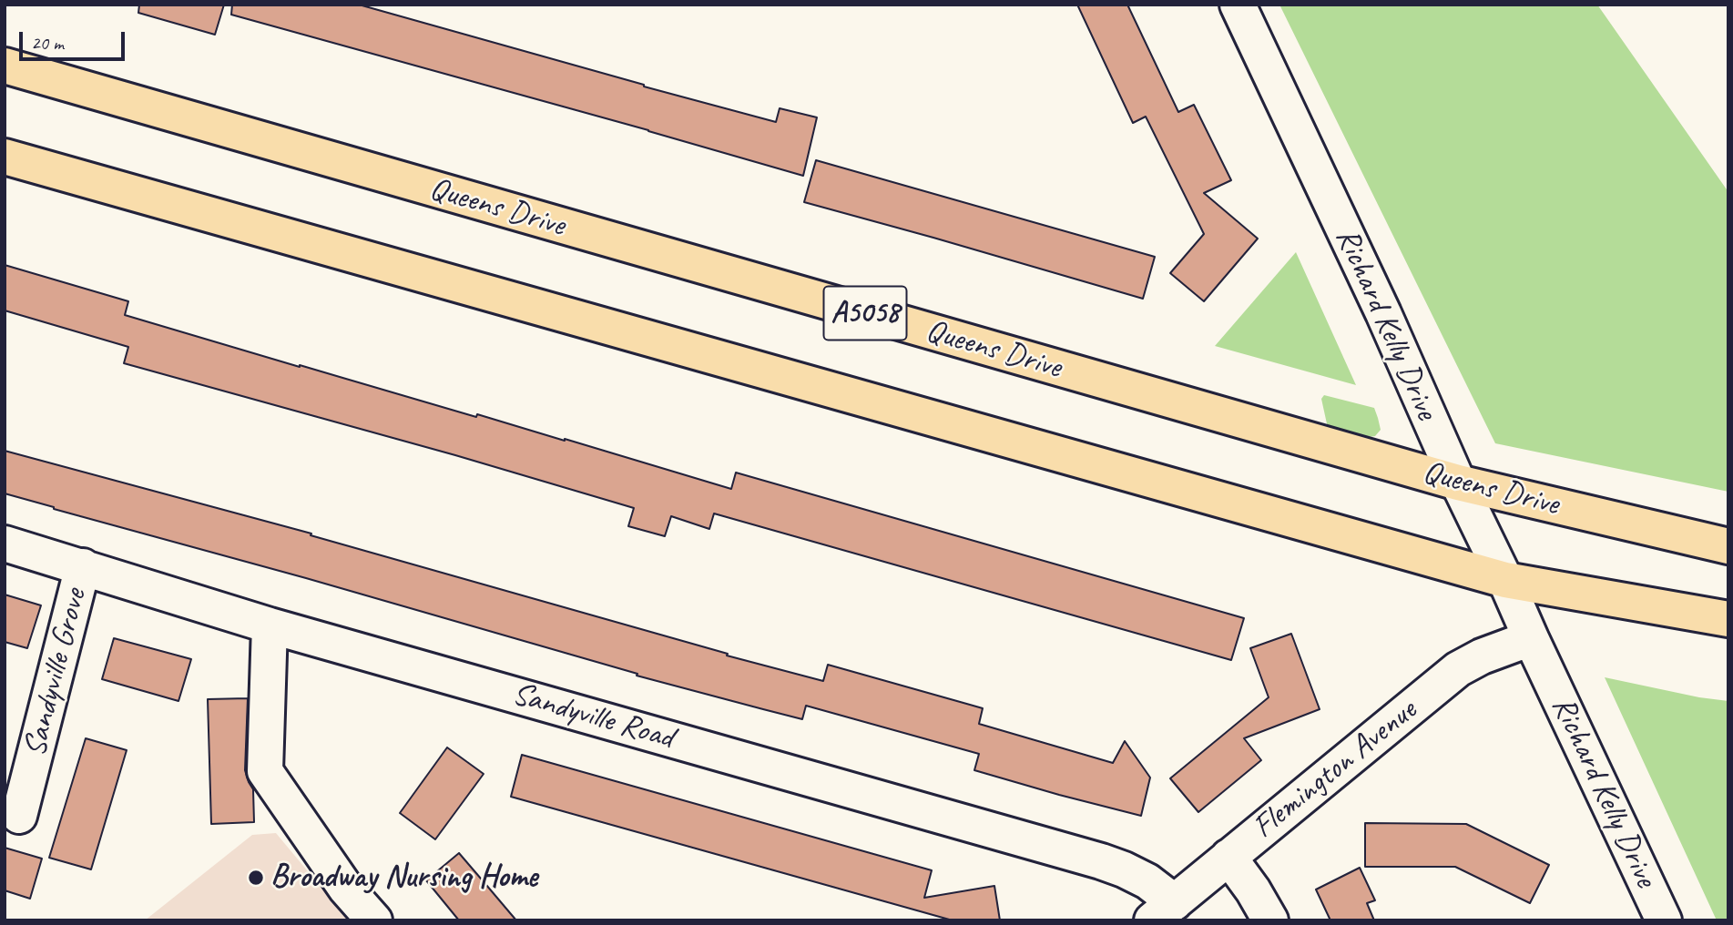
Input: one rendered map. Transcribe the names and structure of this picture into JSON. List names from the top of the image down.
{
  "streets": {
    "highway": ["Queens Drive", "A5058"],
    "street": [
      "Richard Kelly Drive",
      "Sandyville Grove",
      "Sandyville Road",
      "Flemington Avenue"
    ]
  },
  "crossings": [
    ["Queens Drive", "Richard Kelly Drive"],
    ["A5058", "Richard Kelly Drive"],
    ["Richard Kelly Drive", "Flemington Avenue"],
    ["Sandyville Grove", "Sandyville Road"],
    ["Sandyville Road", "Flemington Avenue"]
  ],
  "places": ["Broadway Nursing Home"],
  "scale_bar": "20 m"
}
